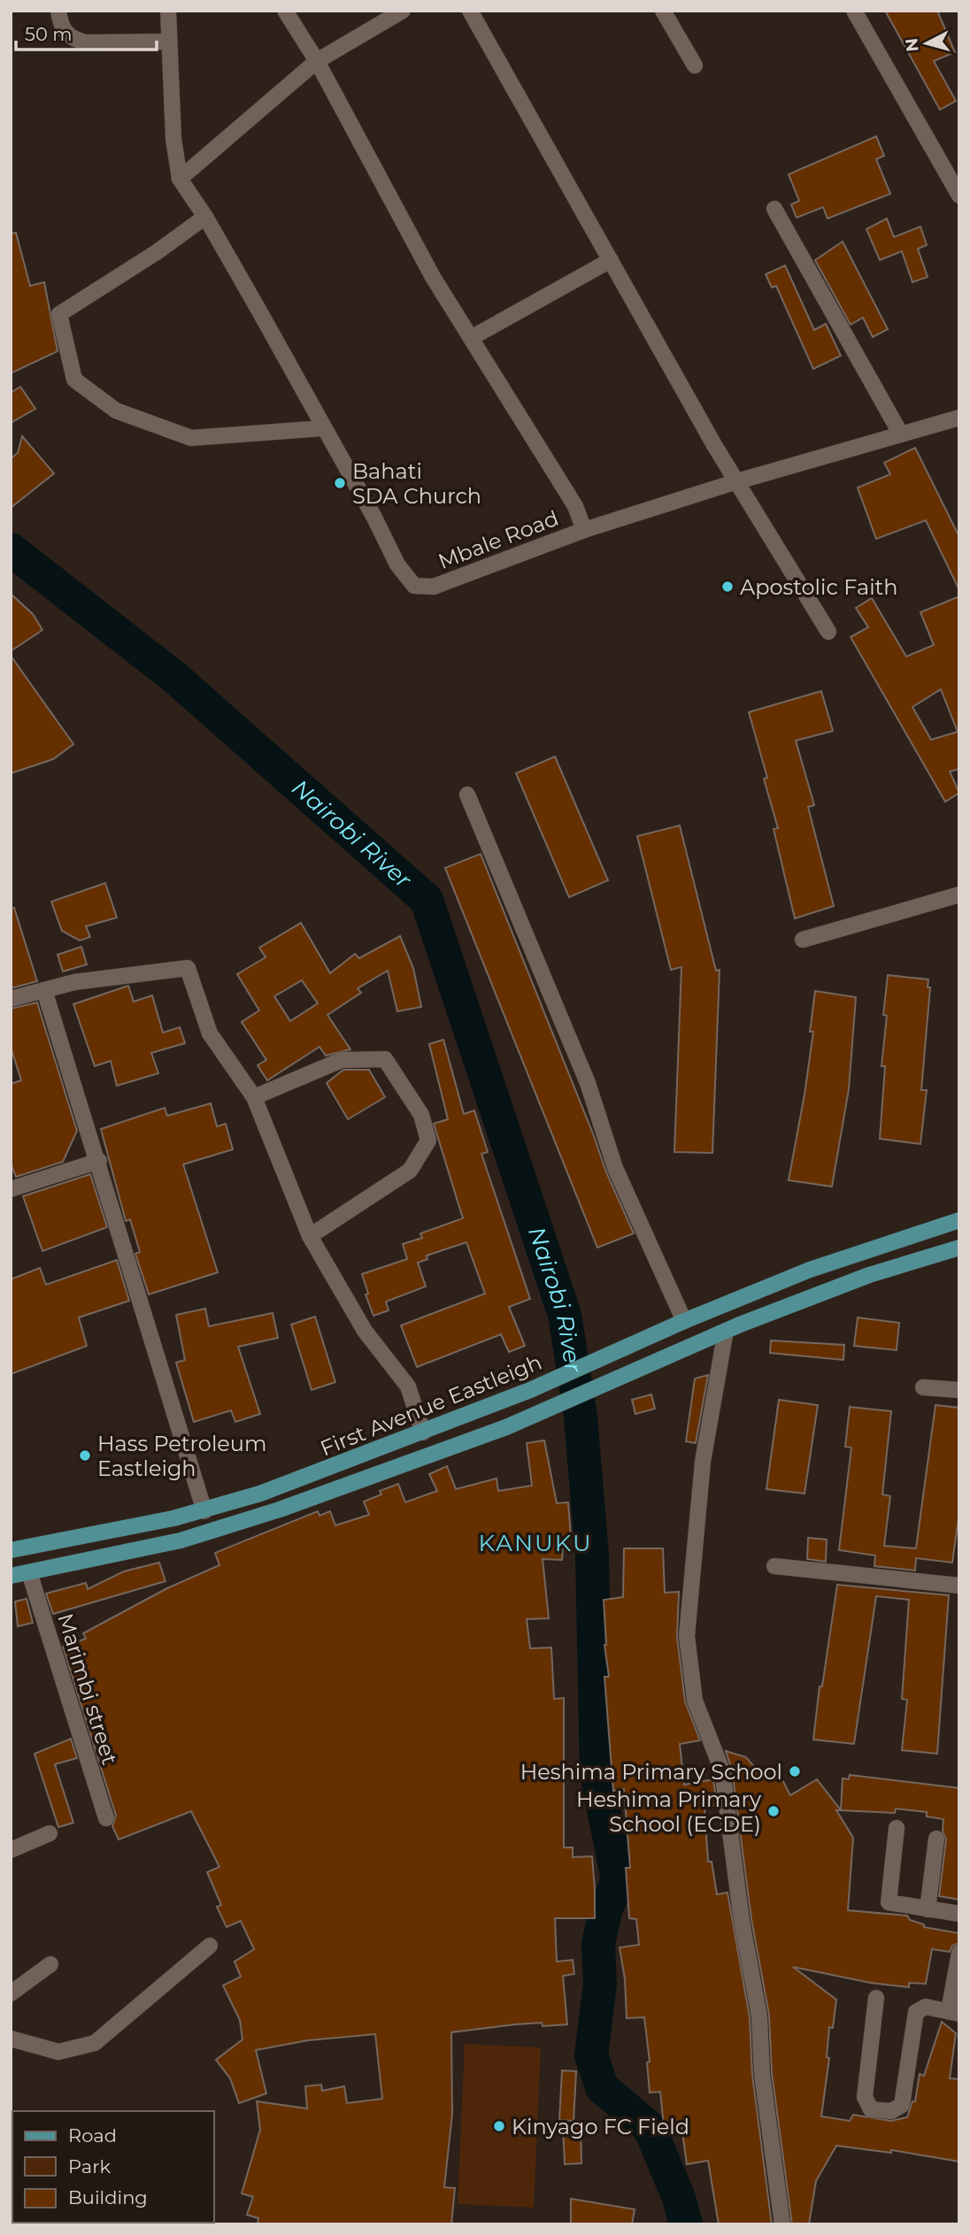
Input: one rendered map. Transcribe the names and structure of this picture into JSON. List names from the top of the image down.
{
  "streets": {
    "main road": ["First Avenue Eastleigh"],
    "street": ["Mbale Road", "Marimbi street"]
  },
  "crossings": [
    ["First Avenue Eastleigh", "Marimbi street"]
  ],
  "districts": ["KANUKU"],
  "water": ["Nairobi River"],
  "places": [
    "Bahati SDA Church",
    "Apostolic Faith",
    "Hass Petroleum Eastleigh",
    "Heshima Primary School",
    "Heshima Primary School (ECDE)",
    "Kinyago FC Field"
  ],
  "legend": ["Road", "Park", "Building"],
  "scale_bar": "50 m",
  "north": "left"
}
